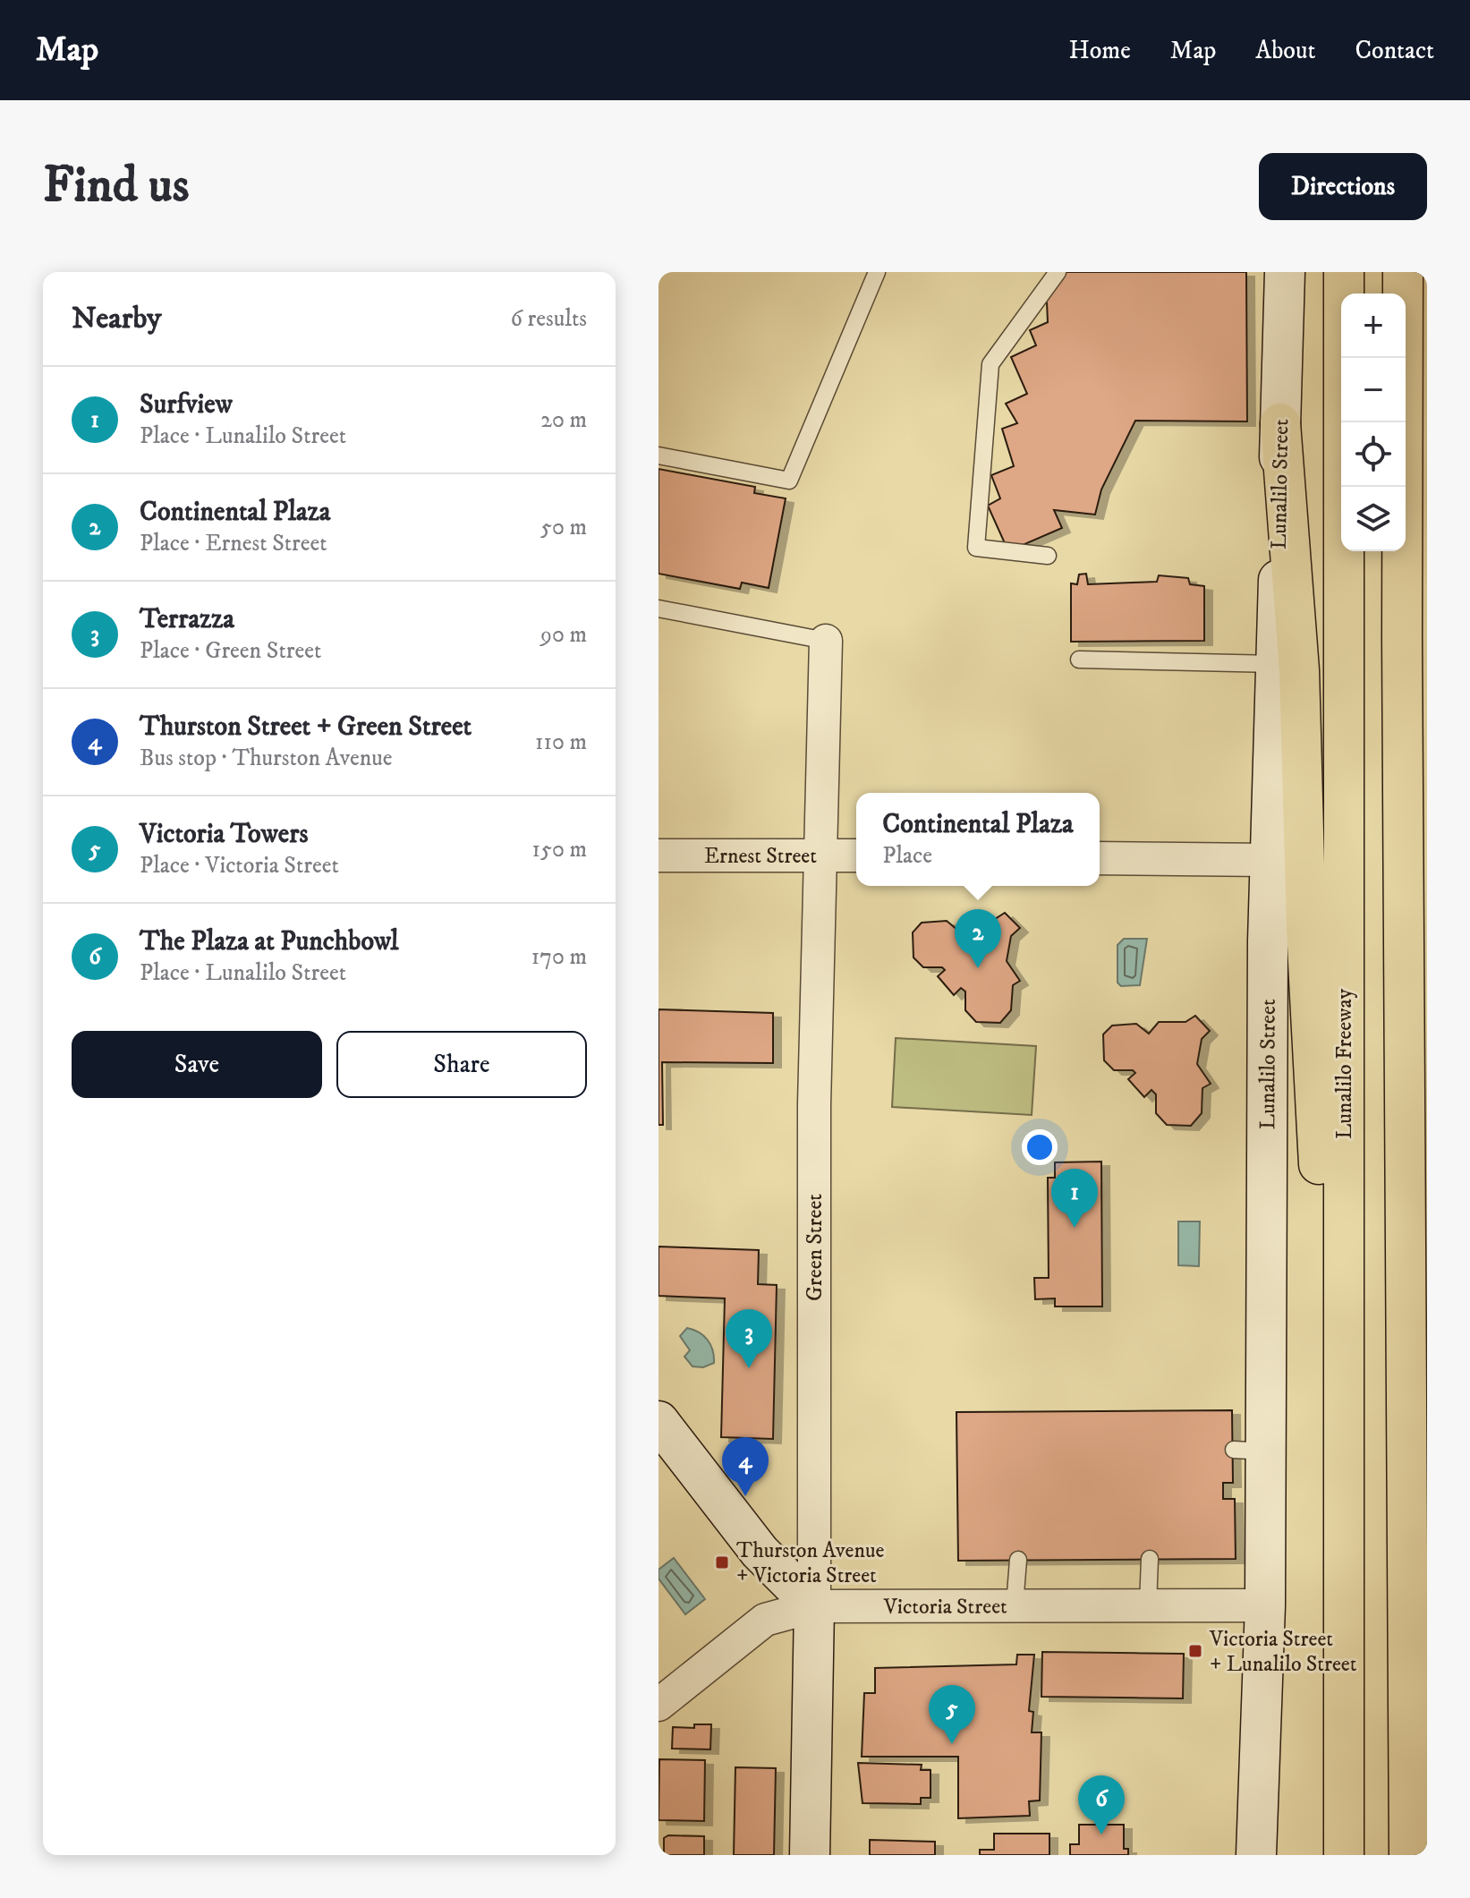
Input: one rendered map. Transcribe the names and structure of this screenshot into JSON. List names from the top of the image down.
{
  "streets": {
    "highway": ["Lunalilo Freeway"],
    "main road": ["Lunalilo Street", "Green Street"],
    "street": ["Ernest Street", "Victoria Street"]
  },
  "crossings": [
    ["Lunalilo Street", "Victoria Street"],
    ["Ernest Street", "Green Street"],
    ["Green Street", "Victoria Street"]
  ],
  "places": {
    "transit": ["Thurston Avenue + Victoria Street", "Victoria Street + Lunalilo Street"]
  },
  "page": {
    "header": "Map",
    "nav": [
      "Home",
      "Map",
      "About",
      "Contact"
    ],
    "buttons": [
      "Directions",
      ["Save", "Share"]
    ],
    "title": "Find us",
    "heading": ["Nearby", "6 results"],
    "map_buttons": ["+", "−"],
    "list": [
      {
        "mark": "1",
        "name": "Surfview",
        "note": "Place · Lunalilo Street",
        "value": "20 m"
      },
      {
        "mark": "2",
        "name": "Continental Plaza",
        "note": "Place · Ernest Street",
        "value": "50 m"
      },
      {
        "mark": "3",
        "name": "Terrazza",
        "note": "Place · Green Street",
        "value": "90 m"
      },
      {
        "mark": "4",
        "name": "Thurston Street + Green Street",
        "note": "Bus stop · Thurston Avenue",
        "value": "110 m"
      },
      {
        "mark": "5",
        "name": "Victoria Towers",
        "note": "Place · Victoria Street",
        "value": "150 m"
      },
      {
        "mark": "6",
        "name": "The Plaza at Punchbowl",
        "note": "Place · Lunalilo Street",
        "value": "170 m"
      }
    ],
    "popup": ["Continental Plaza", "Place"],
    "pins": [
      "2",
      "1",
      "3",
      "4",
      "5",
      "6"
    ]
  }
}
